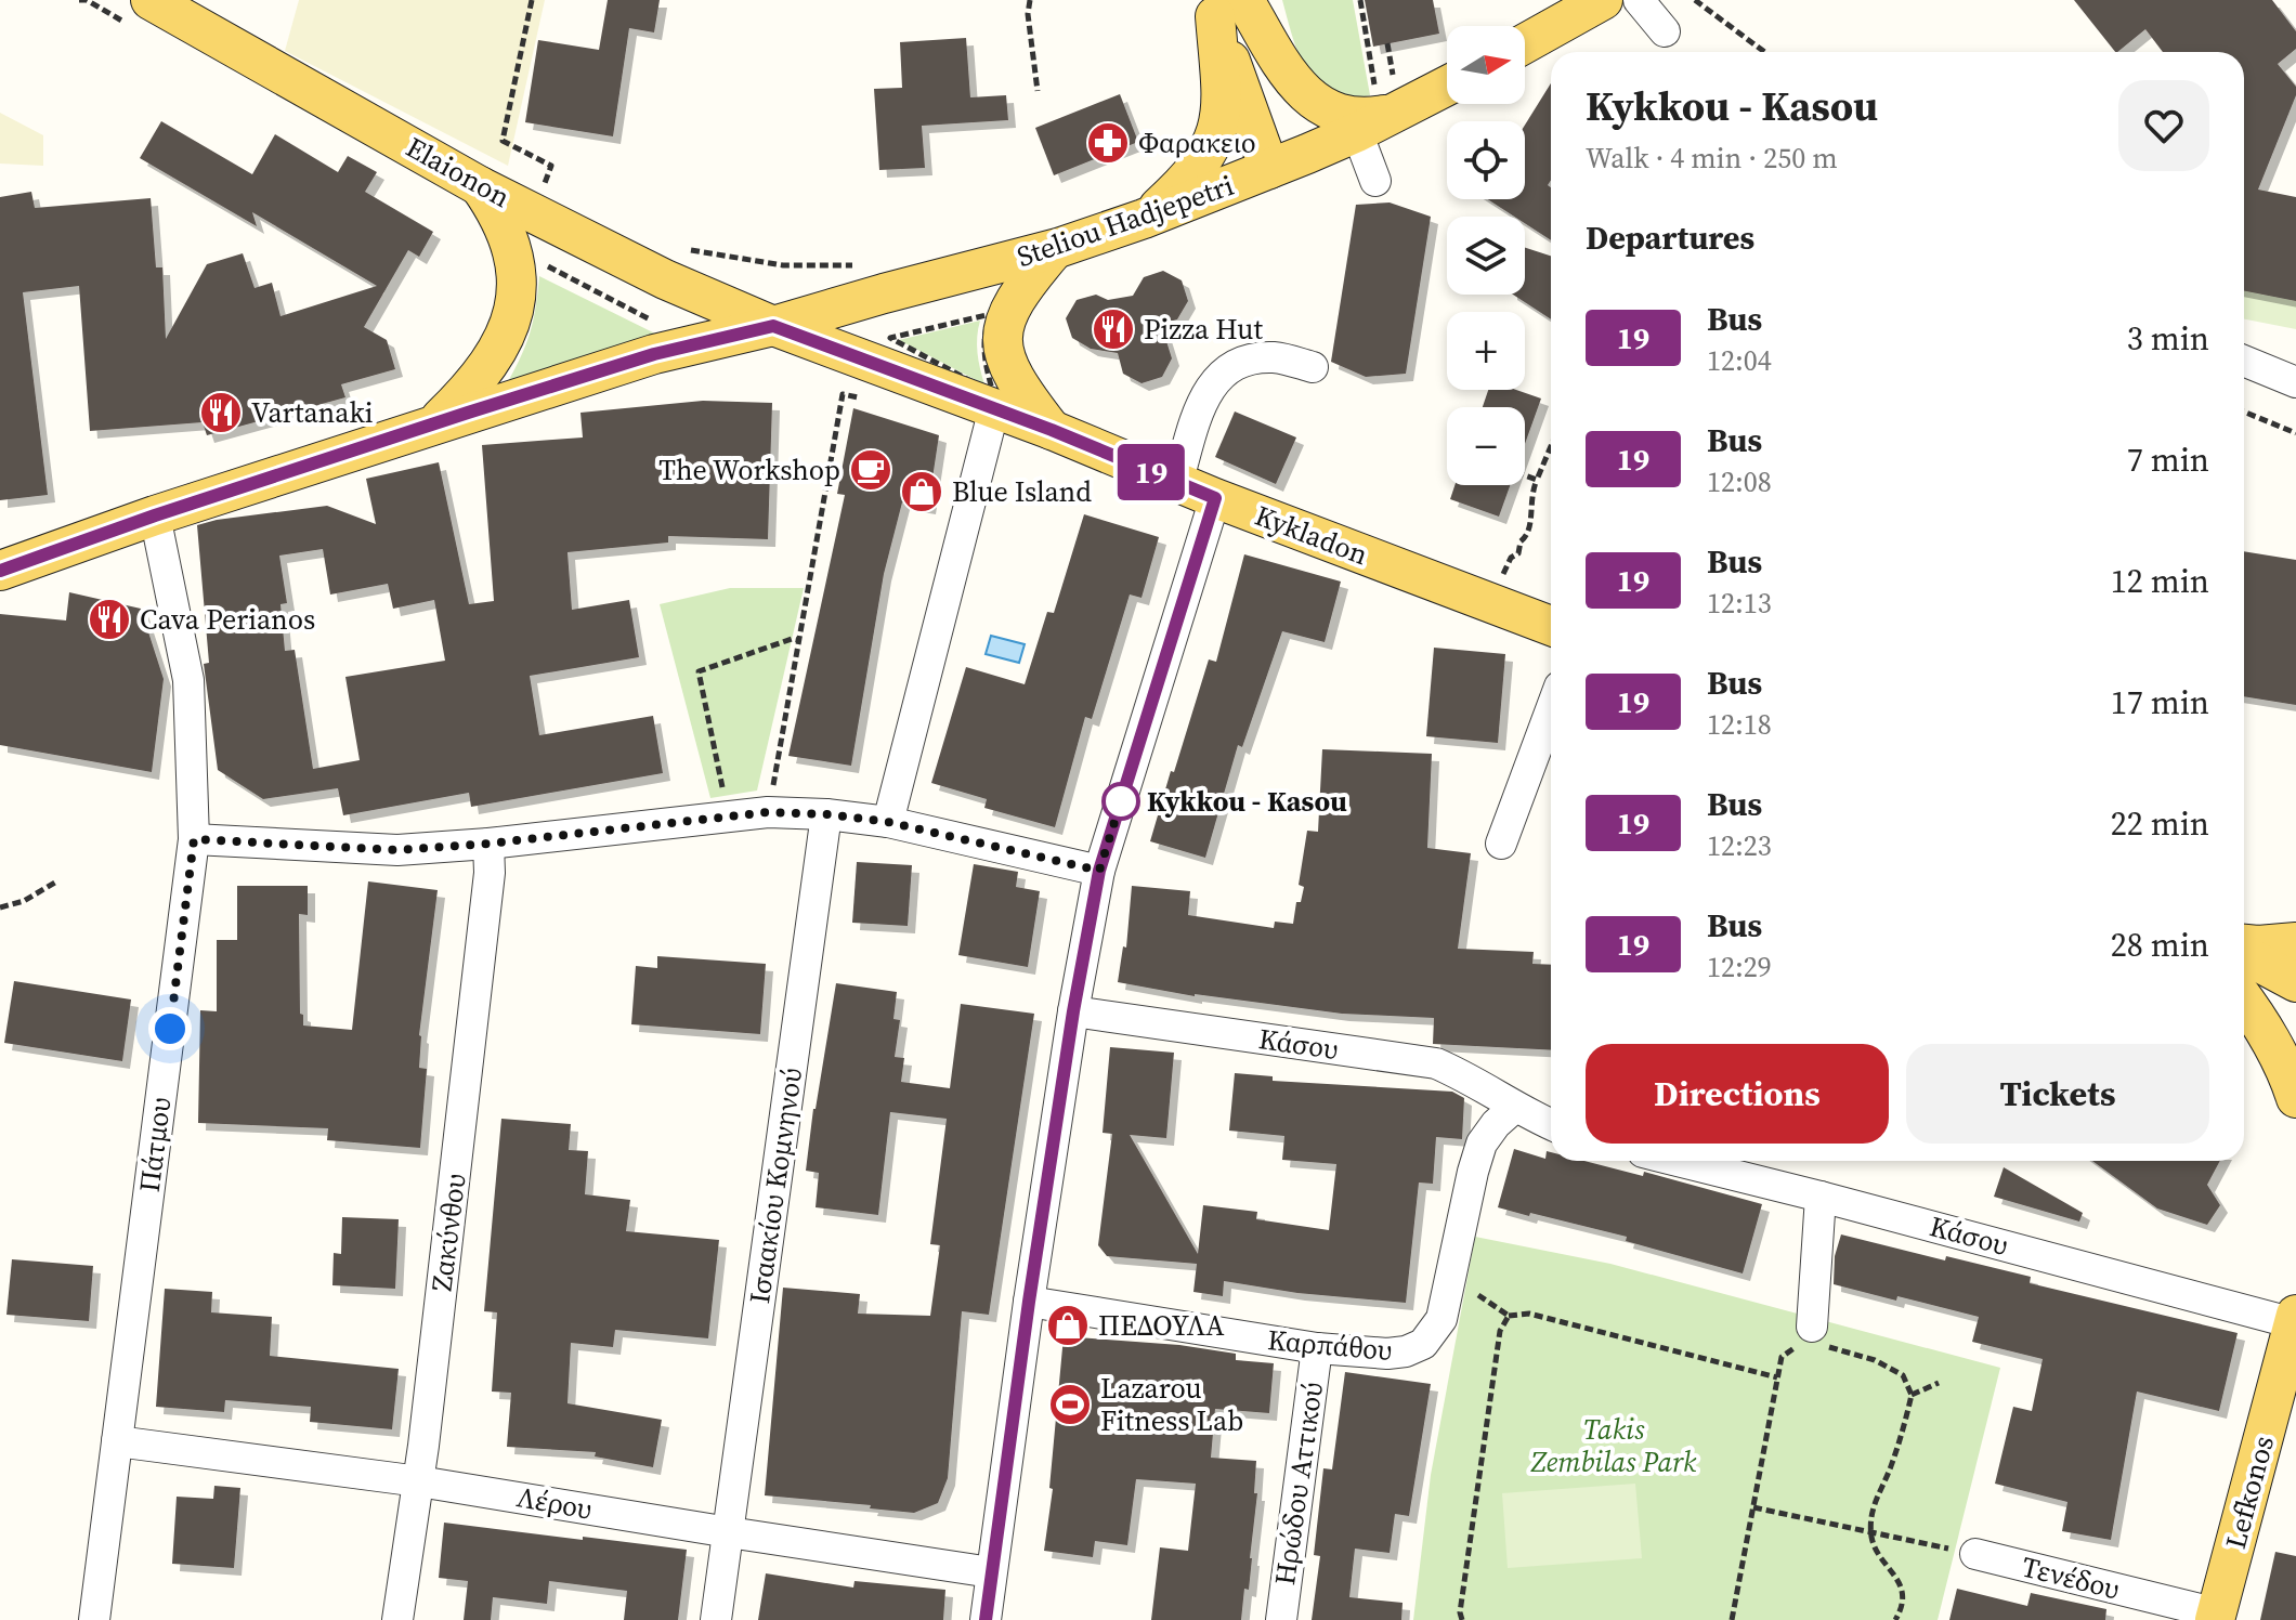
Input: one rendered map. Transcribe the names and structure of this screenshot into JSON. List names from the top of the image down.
{
  "streets": {
    "main road": [
      "Elaionon",
      "Steliou Hadjepetri",
      "Kykladon",
      "Lefkonos"
    ],
    "street": [
      "Κάσου",
      "Πάτμου",
      "Ισαακίου Κομνηνού",
      "Ζακύνθου",
      "Καρπάθου",
      "Ηρώδου Αττικού",
      "Λέρου",
      "Τενέδου"
    ]
  },
  "crossings": [
    ["Elaionon", "Steliou Hadjepetri"],
    ["Elaionon", "Kykladon"],
    ["Steliou Hadjepetri", "Kykladon"],
    ["Steliou Hadjepetri", "Πάτμου"],
    ["Κάσου", "Καρπάθου"],
    ["Κάσου", "Lefkonos"],
    ["Πάτμου", "Λέρου"],
    ["Ισαακίου Κομνηνού", "Λέρου"],
    ["Ζακύνθου", "Λέρου"],
    ["Καρπάθου", "Ηρώδου Αττικού"],
    ["Lefkonos", "Τενέδου"]
  ],
  "parks": ["Takis Zembilas Park"],
  "places": {
    "pharmacy": ["Φαρακειο"],
    "restaurant": ["Pizza Hut", "Vartanaki", "Cava Perianos"],
    "cafe": ["The Workshop"],
    "shop": ["Blue Island", "ΠΕΔΟΥΛΑ"],
    "other": ["Kykkou - Kasou"],
    "sports": ["Lazarou Fitness Lab"]
  },
  "lines": ["bus line 19"],
  "north": "right",
  "page": {
    "on_map": "19",
    "map_buttons": ["+", "−"],
    "heading": [
      ["Kykkou - Kasou", "Walk · 4 min · 250 m"],
      "Departures"
    ],
    "list": [
      {
        "mark": "19",
        "name": "Bus",
        "note": "12:04",
        "value": "3 min"
      },
      {
        "mark": "19",
        "name": "Bus",
        "note": "12:08",
        "value": "7 min"
      },
      {
        "mark": "19",
        "name": "Bus",
        "note": "12:13",
        "value": "12 min"
      },
      {
        "mark": "19",
        "name": "Bus",
        "note": "12:18",
        "value": "17 min"
      },
      {
        "mark": "19",
        "name": "Bus",
        "note": "12:23",
        "value": "22 min"
      },
      {
        "mark": "19",
        "name": "Bus",
        "note": "12:29",
        "value": "28 min"
      }
    ],
    "buttons": ["Directions", "Tickets"]
  }
}
